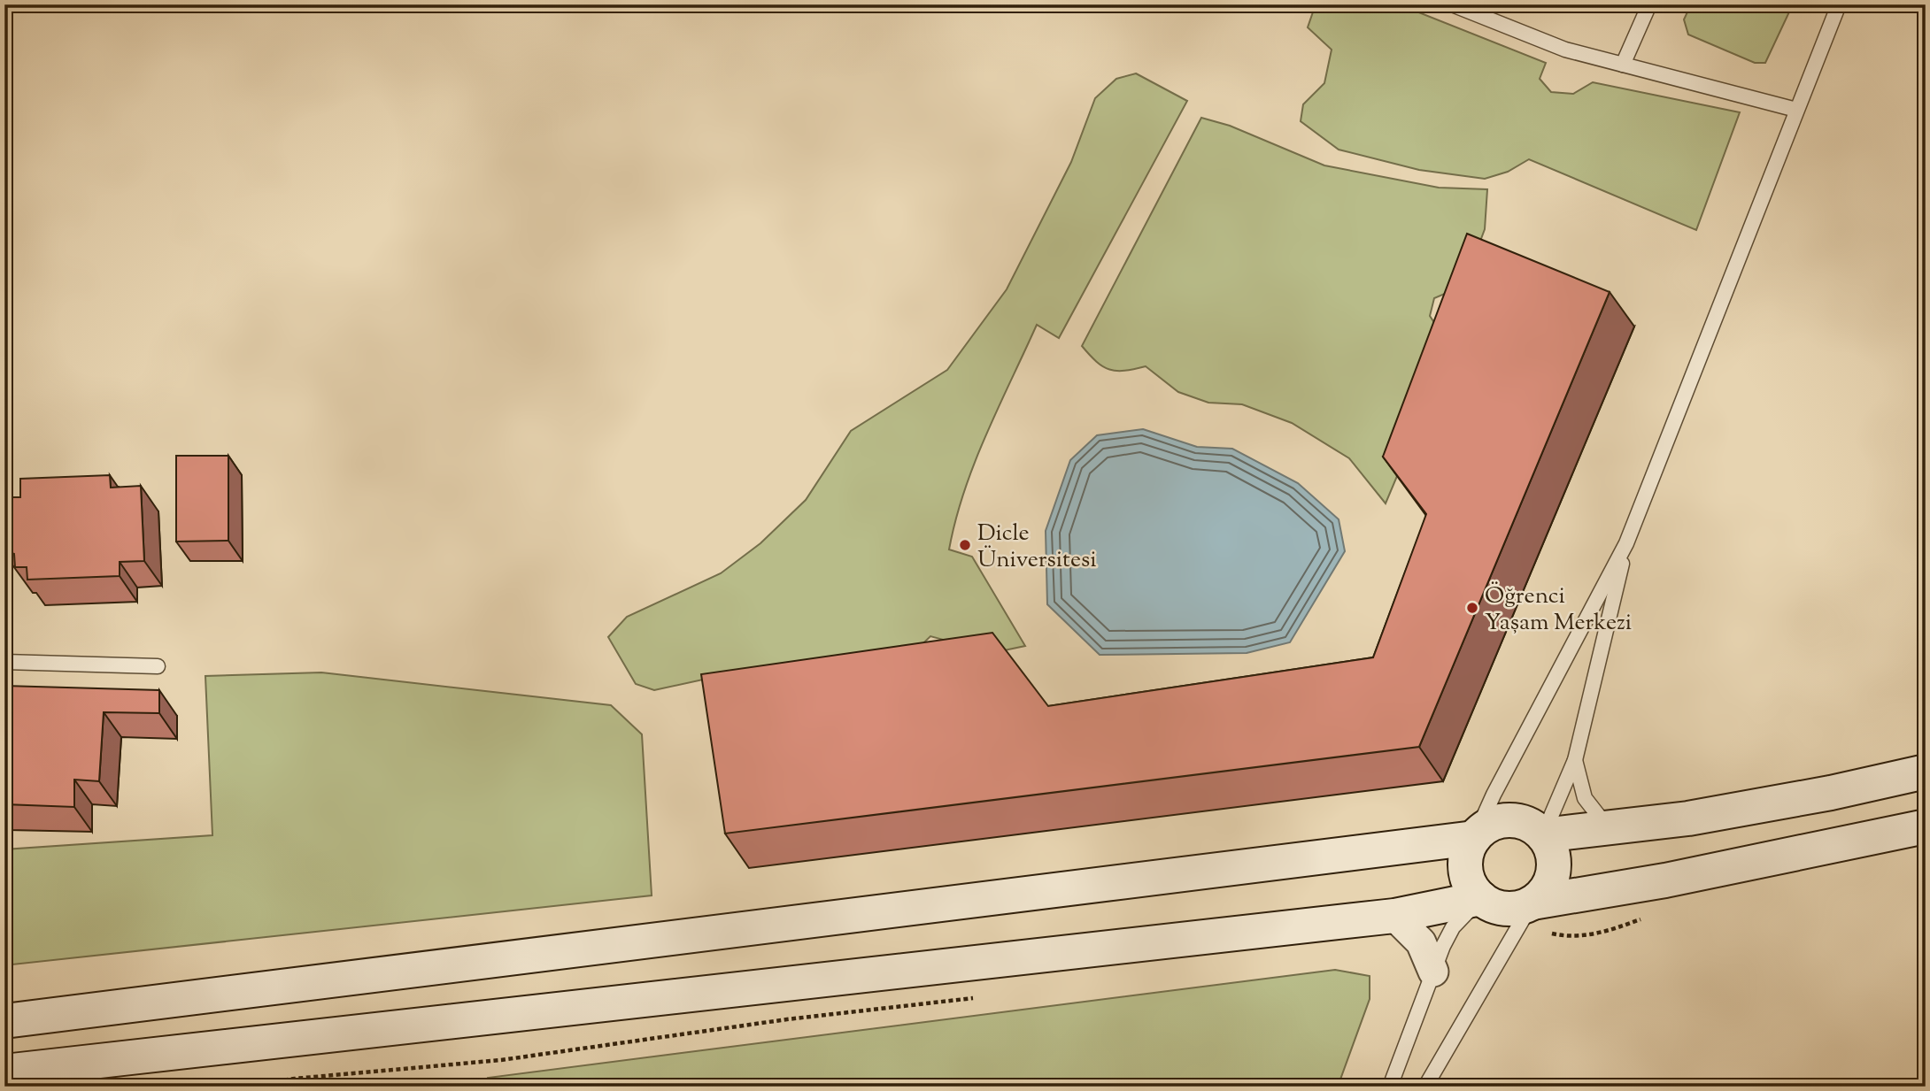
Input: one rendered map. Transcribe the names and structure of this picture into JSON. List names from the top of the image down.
{
  "places": ["Dicle Üniversitesi", "Öğrenci Yaşam Merkezi"]
}
